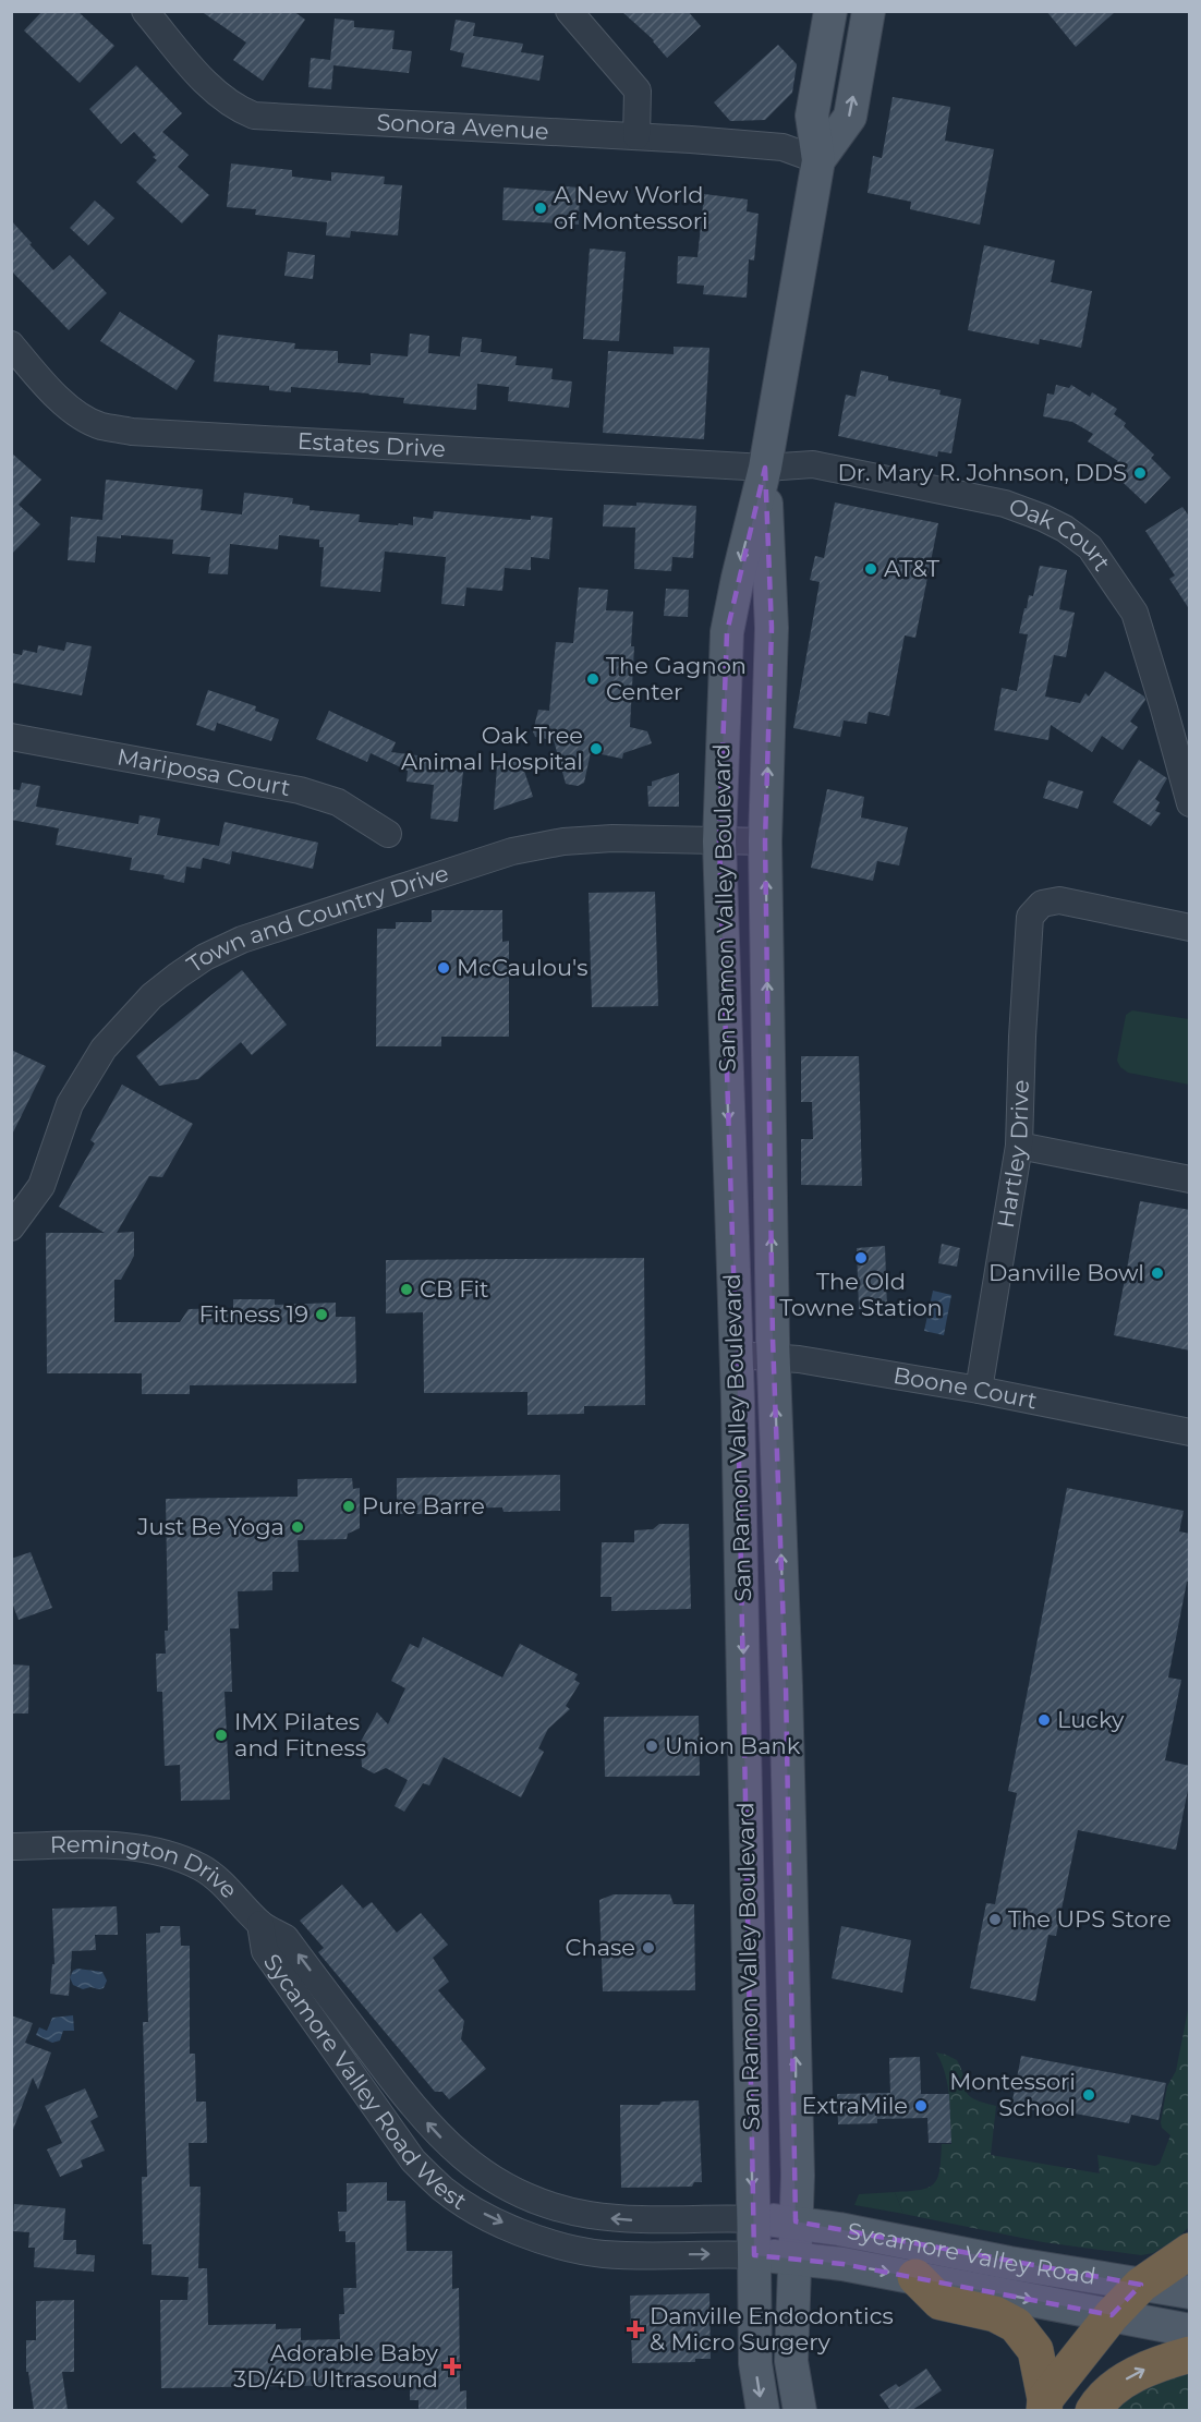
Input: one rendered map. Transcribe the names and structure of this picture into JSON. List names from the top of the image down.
{
  "streets": {
    "main road": ["San Ramon Valley Boulevard", "Sycamore Valley Road"],
    "street": [
      "Sonora Avenue",
      "Estates Drive",
      "Oak Court",
      "Mariposa Court",
      "Town and Country Drive",
      "Hartley Drive",
      "Boone Court",
      "Remington Drive",
      "Sycamore Valley Road West"
    ]
  },
  "crossings": [
    ["Sonora Avenue", "San Ramon Valley Boulevard"],
    ["Estates Drive", "Oak Court"],
    ["Estates Drive", "San Ramon Valley Boulevard"],
    ["Oak Court", "San Ramon Valley Boulevard"],
    ["San Ramon Valley Boulevard", "Town and Country Drive"],
    ["San Ramon Valley Boulevard", "Boone Court"],
    ["San Ramon Valley Boulevard", "Sycamore Valley Road West"],
    ["San Ramon Valley Boulevard", "Sycamore Valley Road"],
    ["Hartley Drive", "Boone Court"],
    ["Remington Drive", "Sycamore Valley Road West"],
    ["Sycamore Valley Road West", "Sycamore Valley Road"]
  ],
  "places": {
    "other": [
      "A New World of Montessori",
      "Dr. Mary R. Johnson, DDS",
      "AT&T",
      "The Gagnon Center",
      "Oak Tree Animal Hospital",
      "McCaulou's",
      "The Old Towne Station",
      "Danville Bowl",
      "CB Fit",
      "Fitness 19",
      "Pure Barre",
      "Just Be Yoga",
      "Lucky",
      "IMX Pilates and Fitness",
      "Union Bank",
      "The UPS Store",
      "Chase",
      "Montessori School",
      "ExtraMile"
    ],
    "health": ["Danville Endodontics & Micro Surgery", "Adorable Baby 3D/4D Ultrasound"]
  }
}
